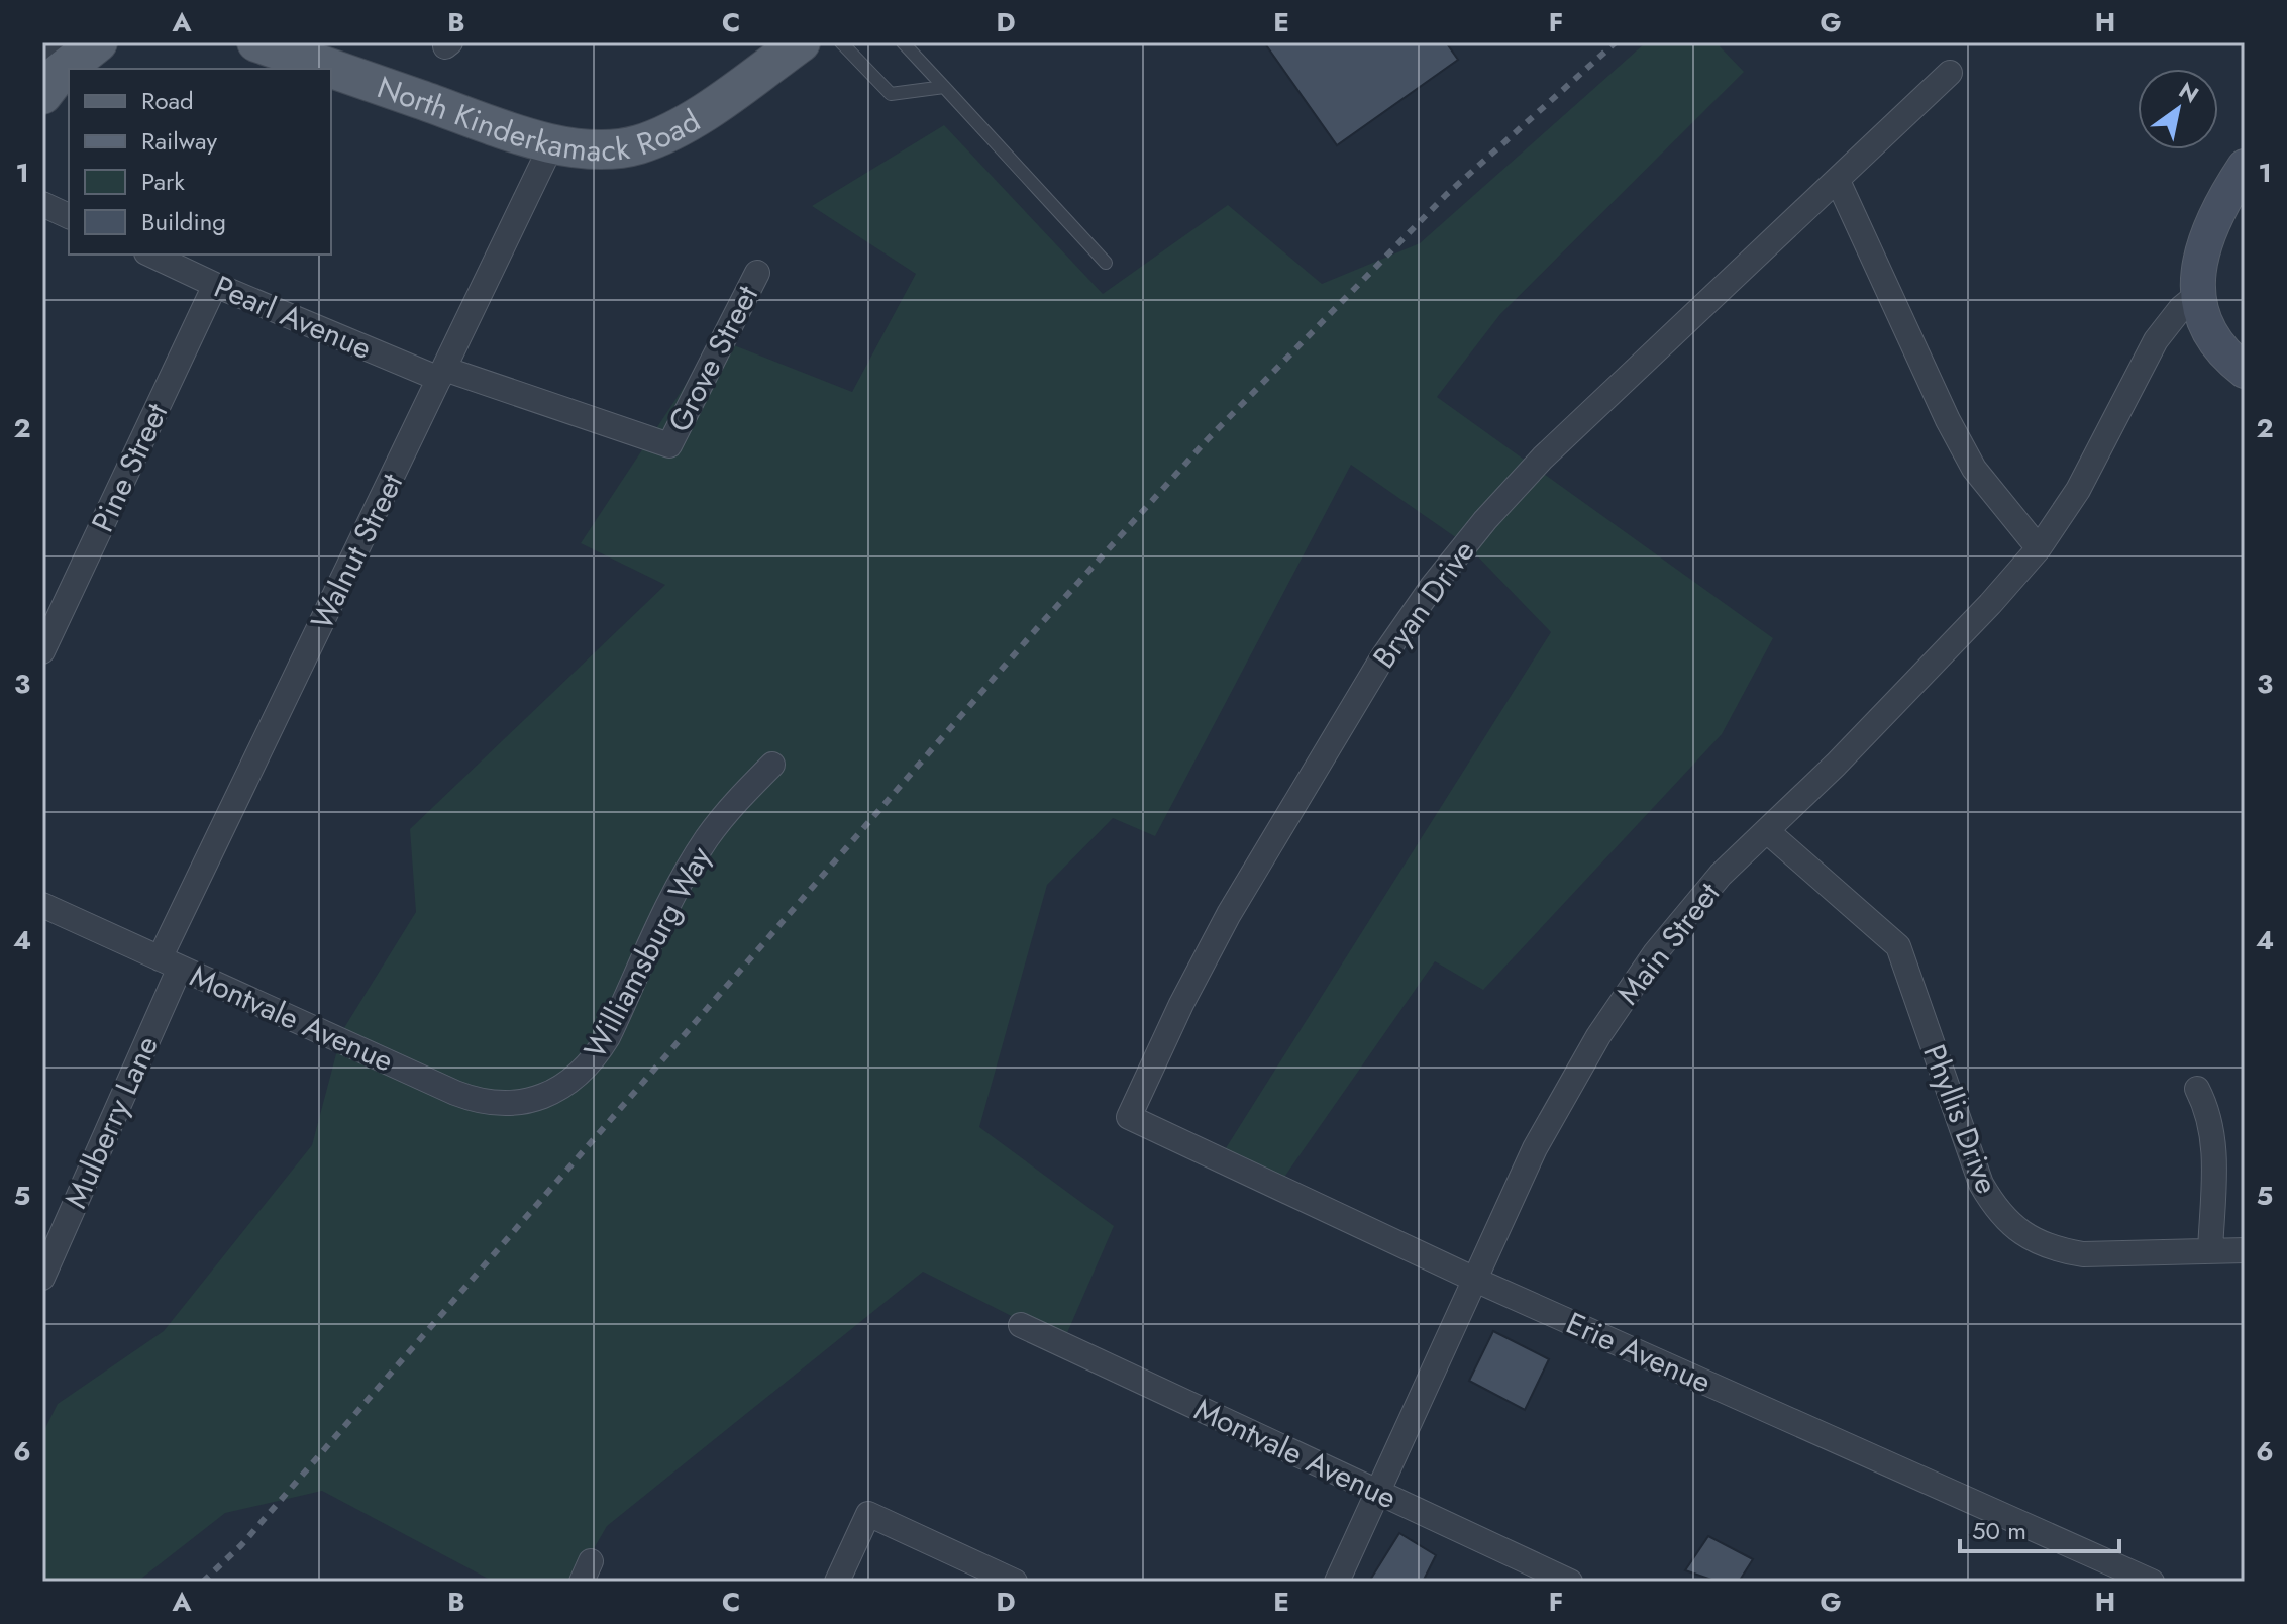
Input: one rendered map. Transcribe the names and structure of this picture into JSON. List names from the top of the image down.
{
  "streets": {
    "main road": ["North Kinderkamack Road"],
    "street": [
      "Pearl Avenue",
      "Grove Street",
      "Pine Street",
      "Walnut Street",
      "Bryan Drive",
      "Main Street",
      "Williamsburg Way",
      "Montvale Avenue",
      "Phyllis Drive",
      "Mulberry Lane",
      "Erie Avenue"
    ]
  },
  "crossings": [
    ["North Kinderkamack Road", "Walnut Street"],
    ["Pearl Avenue", "Grove Street"],
    ["Pearl Avenue", "Pine Street"],
    ["Pearl Avenue", "Walnut Street"],
    ["Walnut Street", "Montvale Avenue"],
    ["Walnut Street", "Mulberry Lane"],
    ["Bryan Drive", "Erie Avenue"],
    ["Main Street", "Montvale Avenue"],
    ["Main Street", "Phyllis Drive"],
    ["Main Street", "Erie Avenue"],
    ["Williamsburg Way", "Montvale Avenue"],
    ["Montvale Avenue", "Mulberry Lane"]
  ],
  "legend": [
    "Road",
    "Railway",
    "Park",
    "Building"
  ],
  "scale_bar": "50 m",
  "north": "top right",
  "grid": {
    "columns": [
      "A",
      "B",
      "C",
      "D",
      "E",
      "F",
      "G",
      "H"
    ],
    "rows": [
      "1",
      "2",
      "3",
      "4",
      "5",
      "6"
    ]
  }
}
